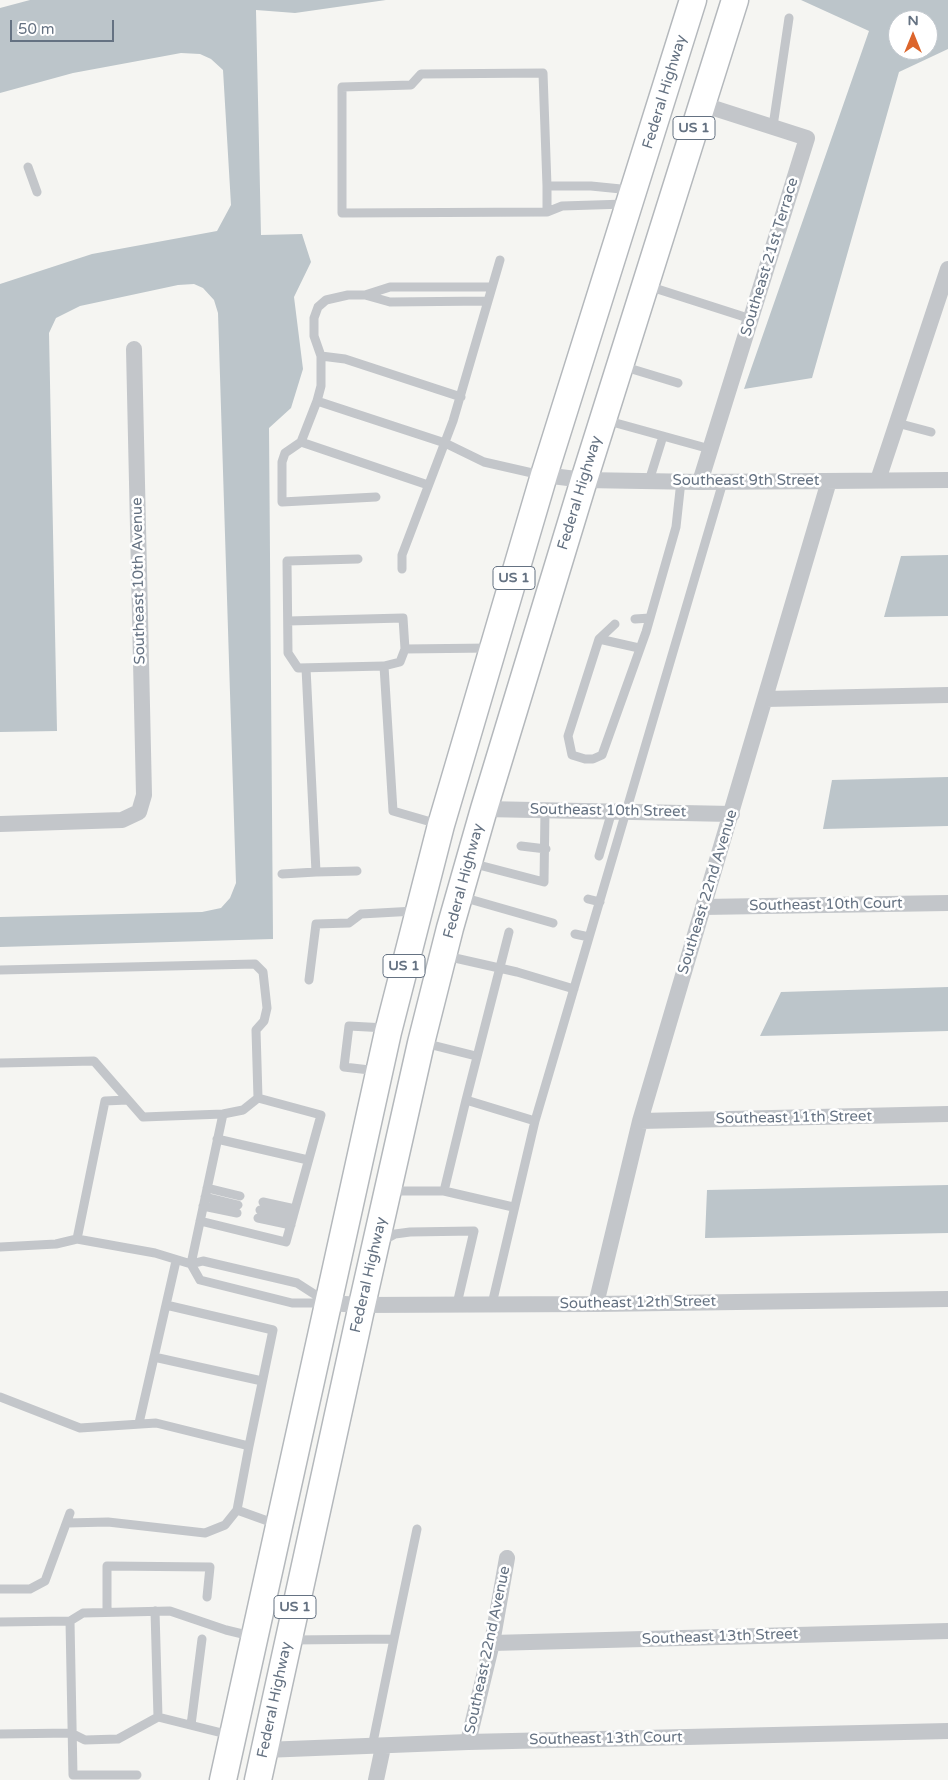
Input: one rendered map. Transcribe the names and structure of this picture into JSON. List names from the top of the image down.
{
  "streets": {
    "main road": ["Federal Highway", "US 1"],
    "street": [
      "Southeast 21st Terrace",
      "Southeast 9th Street",
      "Southeast 10th Avenue",
      "Southeast 10th Street",
      "Southeast 22nd Avenue",
      "Southeast 10th Court",
      "Southeast 11th Street",
      "Southeast 12th Street",
      "Southeast 13th Street",
      "Southeast 13th Court"
    ]
  },
  "crossings": [
    ["Federal Highway", "Southeast 21st Terrace"],
    ["Federal Highway", "Southeast 9th Street"],
    ["Federal Highway", "Southeast 10th Street"],
    ["Federal Highway", "Southeast 12th Street"],
    ["Federal Highway", "Southeast 13th Court"],
    ["Southeast 21st Terrace", "Southeast 9th Street"],
    ["Southeast 9th Street", "Southeast 22nd Avenue"],
    ["Southeast 10th Street", "Southeast 22nd Avenue"],
    ["Southeast 22nd Avenue", "Southeast 10th Court"],
    ["Southeast 22nd Avenue", "Southeast 11th Street"],
    ["Southeast 22nd Avenue", "Southeast 12th Street"],
    ["Southeast 22nd Avenue", "Southeast 13th Street"],
    ["Southeast 22nd Avenue", "Southeast 13th Court"]
  ],
  "scale_bar": "50 m",
  "north": "top"
}
